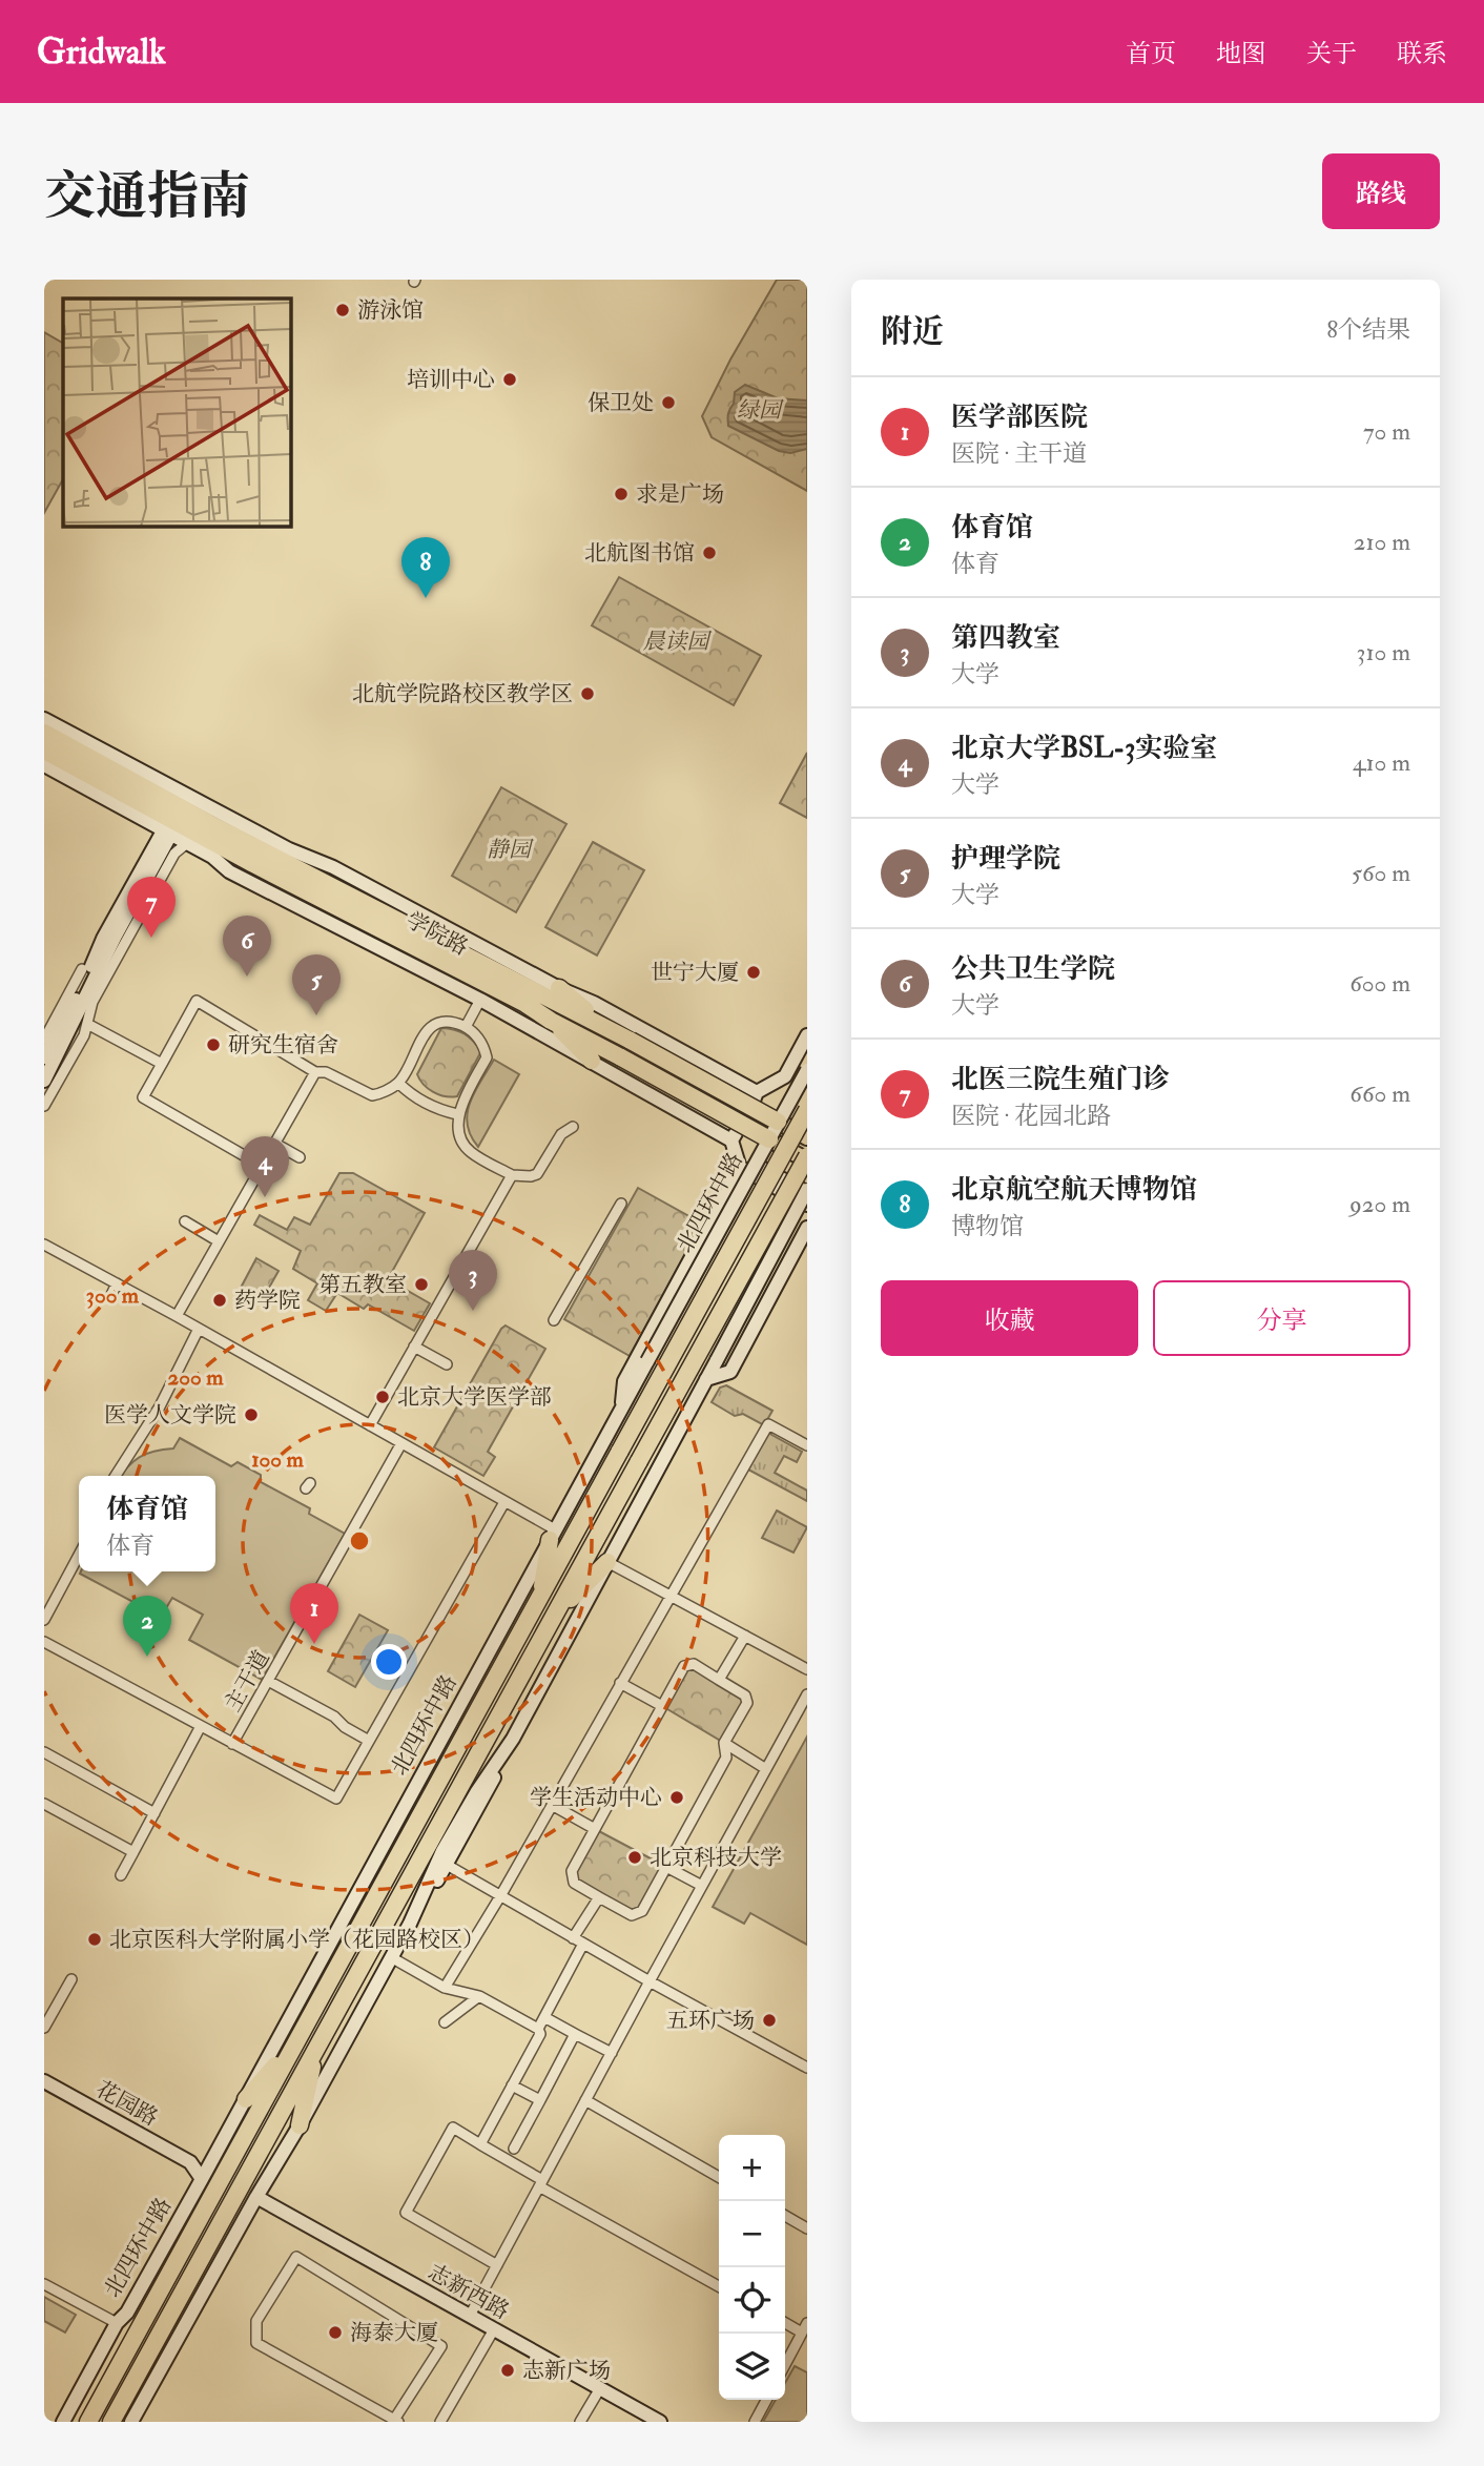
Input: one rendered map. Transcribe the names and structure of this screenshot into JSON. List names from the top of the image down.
{
  "streets": {
    "highway": ["学院路", "北四环中路"],
    "street": ["主干道", "花园路", "志新西路"]
  },
  "crossings": [
    ["学院路", "北四环中路"]
  ],
  "parks": ["绿园", "晨读园", "静园"],
  "places": [
    "游泳馆",
    "培训中心",
    "保卫处",
    "求是广场",
    "北航图书馆",
    "北航学院路校区教学区",
    "世宁大厦",
    "研究生宿舍",
    "第五教室",
    "药学院",
    "北京大学医学部",
    "医学人文学院",
    "学生活动中心",
    "北京科技大学",
    "北京医科大学附属小学（花园路校区）",
    "五环广场",
    "海泰大厦",
    "志新广场"
  ],
  "page": {
    "header": "Gridwalk",
    "nav": [
      "首页",
      "地图",
      "关于",
      "联系"
    ],
    "buttons": [
      "路线",
      ["收藏", "分享"]
    ],
    "title": "交通指南",
    "heading": ["附近", "8个结果"],
    "list": [
      {
        "mark": "1",
        "name": "医学部医院",
        "note": "医院 · 主干道",
        "value": "70 m"
      },
      {
        "mark": "2",
        "name": "体育馆",
        "note": "体育",
        "value": "210 m"
      },
      {
        "mark": "3",
        "name": "第四教室",
        "note": "大学",
        "value": "310 m"
      },
      {
        "mark": "4",
        "name": "北京大学BSL-3实验室",
        "note": "大学",
        "value": "410 m"
      },
      {
        "mark": "5",
        "name": "护理学院",
        "note": "大学",
        "value": "560 m"
      },
      {
        "mark": "6",
        "name": "公共卫生学院",
        "note": "大学",
        "value": "600 m"
      },
      {
        "mark": "7",
        "name": "北医三院生殖门诊",
        "note": "医院 · 花园北路",
        "value": "660 m"
      },
      {
        "mark": "8",
        "name": "北京航空航天博物馆",
        "note": "博物馆",
        "value": "920 m"
      }
    ],
    "pins": [
      "8",
      "7",
      "6",
      "5",
      "4",
      "3",
      "1",
      "2"
    ],
    "popup": ["体育馆", "体育"],
    "map_buttons": ["+", "−"]
  },
  "rings": ["300 m", "200 m", "100 m"]
}
